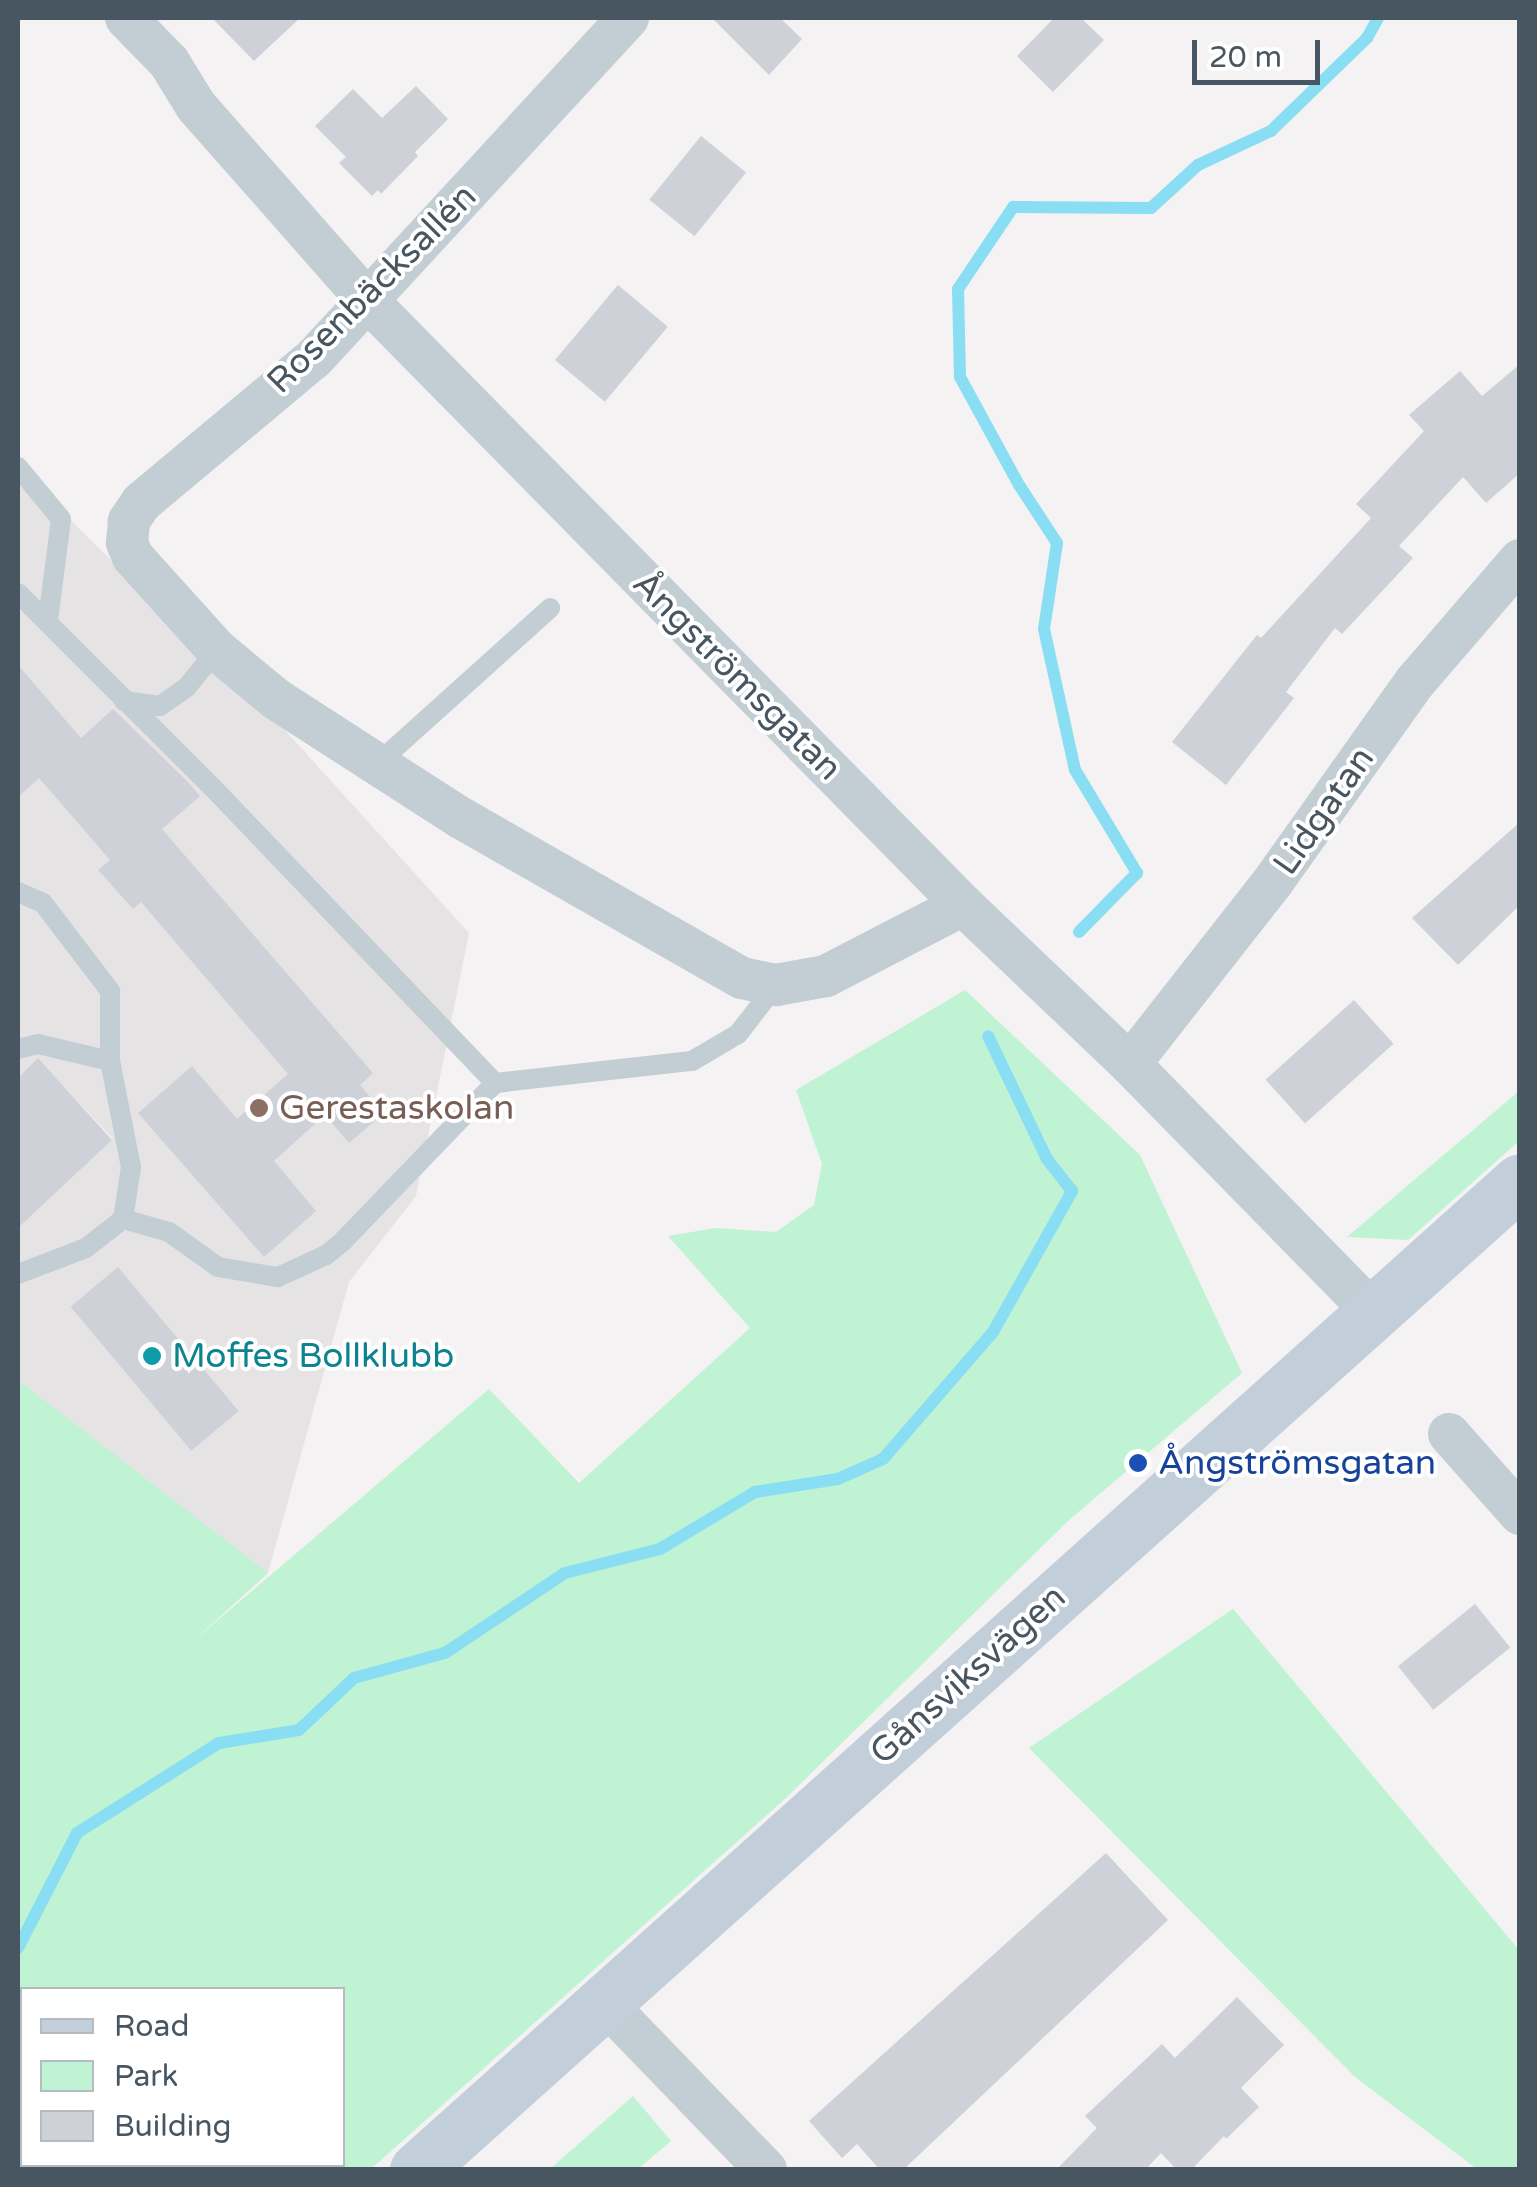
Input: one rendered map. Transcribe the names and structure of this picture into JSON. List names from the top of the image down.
{
  "streets": {
    "main road": ["Gånsviksvägen"],
    "street": ["Rosenbäcksallén", "Ångströmsgatan", "Lidgatan"]
  },
  "crossings": [
    ["Rosenbäcksallén", "Ångströmsgatan"],
    ["Ångströmsgatan", "Lidgatan"],
    ["Ångströmsgatan", "Gånsviksvägen"]
  ],
  "places": ["Gerestaskolan", "Moffes Bollklubb", "Ångströmsgatan"],
  "legend": ["Road", "Park", "Building"],
  "scale_bar": "20 m"
}
